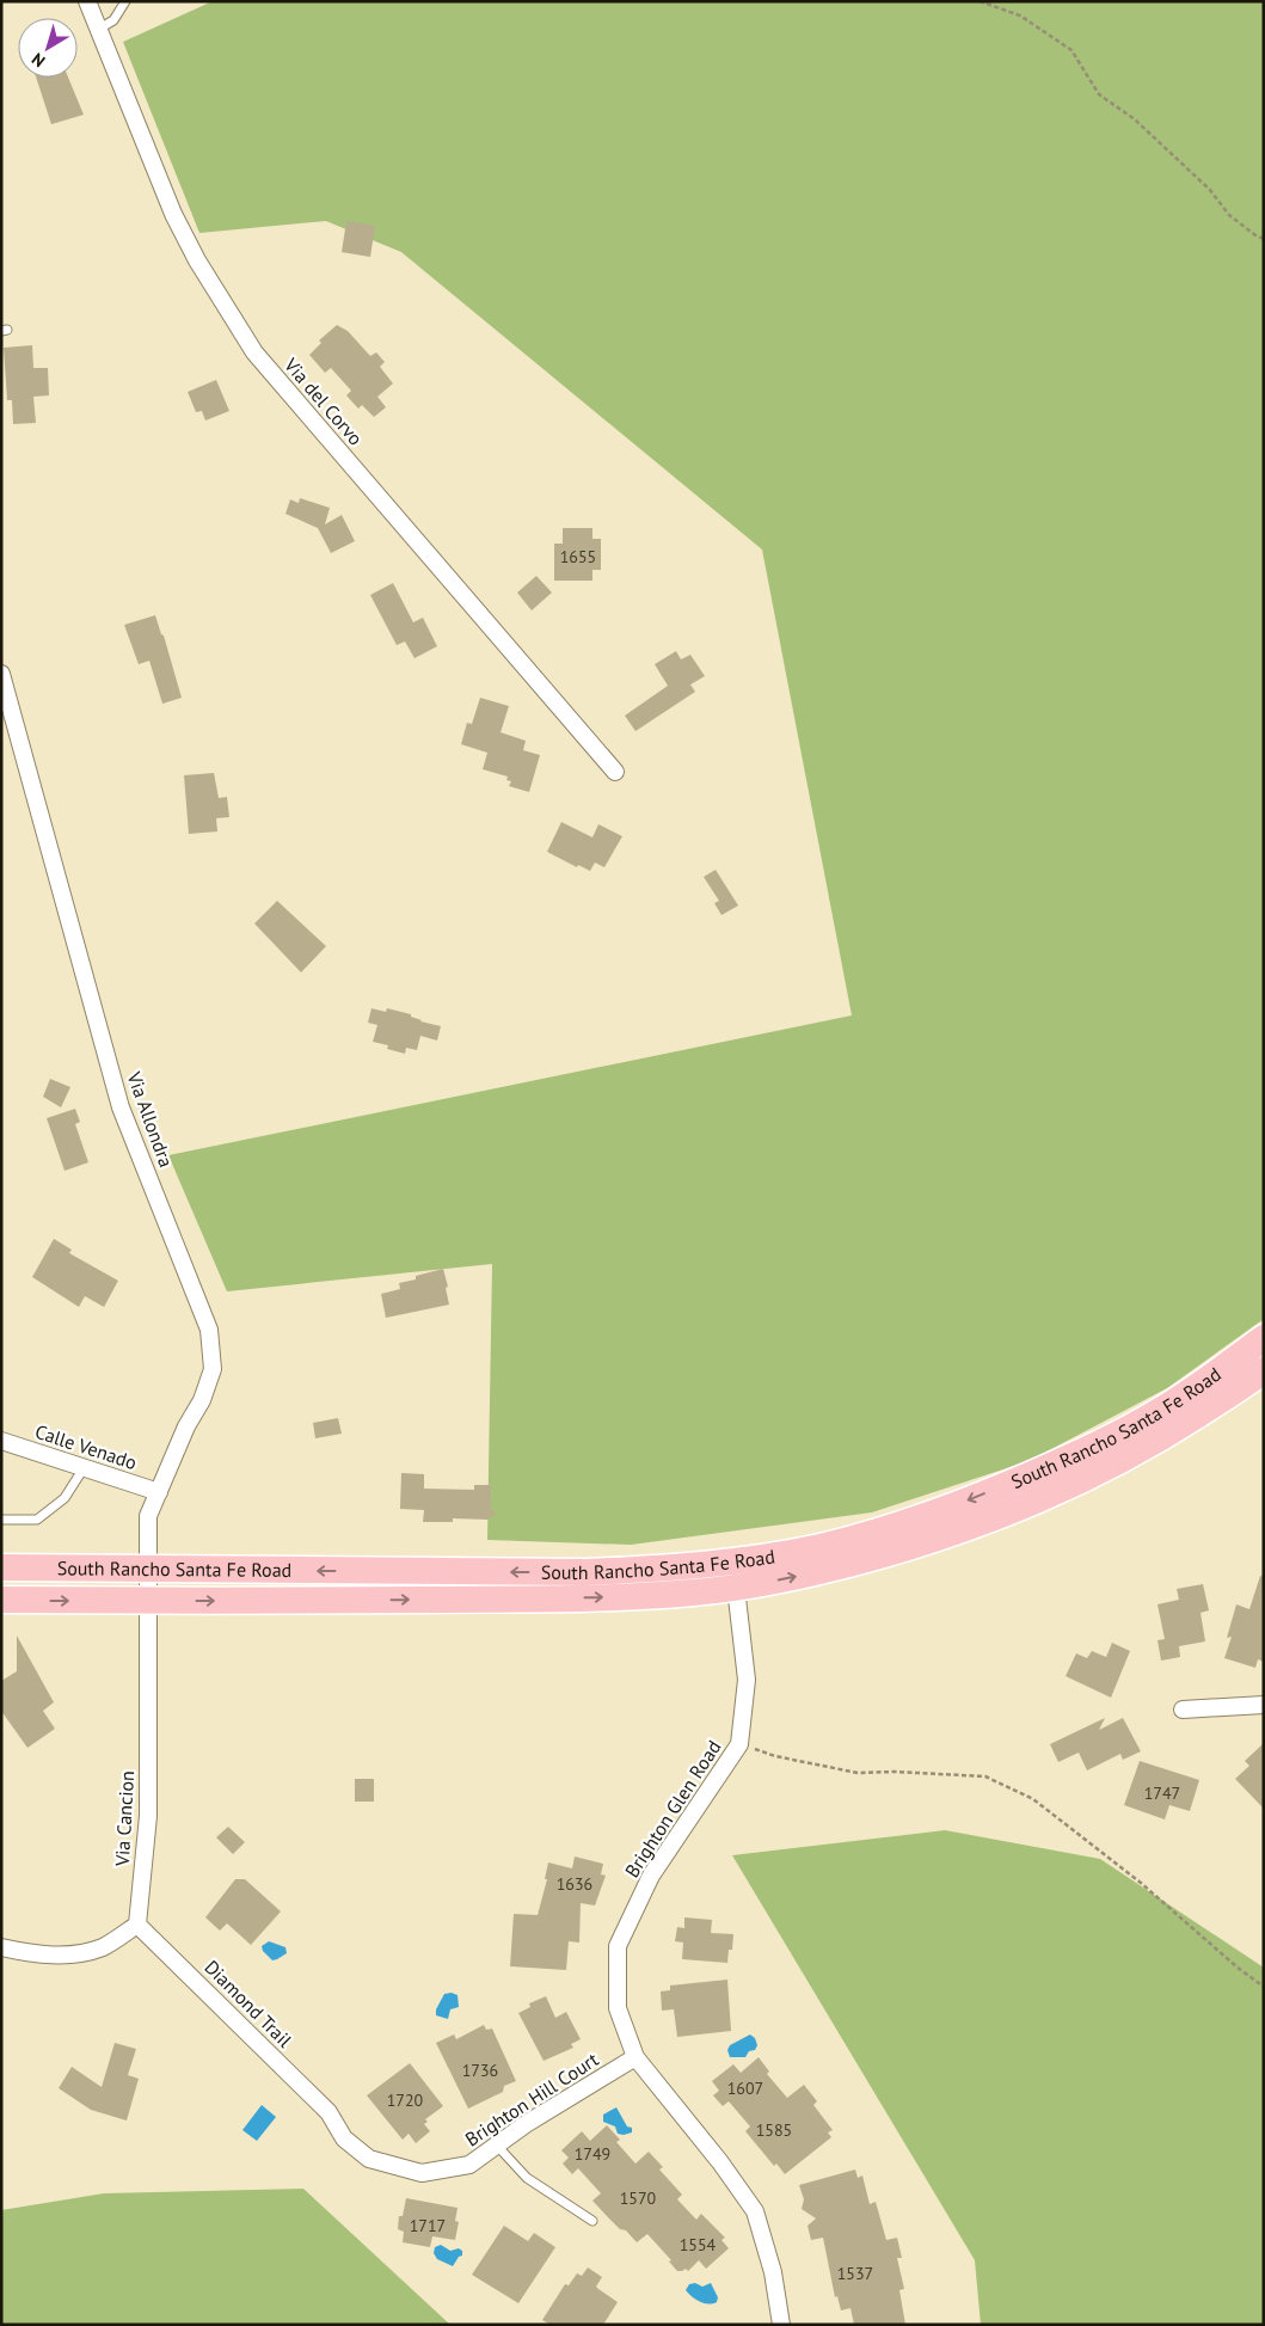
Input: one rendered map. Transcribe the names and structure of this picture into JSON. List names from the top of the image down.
{
  "streets": {
    "main road": ["South Rancho Santa Fe Road"],
    "street": [
      "Via del Corvo",
      "Via Allondra",
      "Calle Venado",
      "Brighton Glen Road",
      "Via Cancion",
      "Diamond Trail",
      "Brighton Hill Court"
    ]
  },
  "crossings": [
    ["Via Allondra", "South Rancho Santa Fe Road"],
    ["Via Allondra", "Calle Venado"],
    ["Via Allondra", "Via Cancion"],
    ["South Rancho Santa Fe Road", "Brighton Glen Road"],
    ["South Rancho Santa Fe Road", "Via Cancion"],
    ["Brighton Glen Road", "Brighton Hill Court"],
    ["Via Cancion", "Diamond Trail"],
    ["Diamond Trail", "Brighton Hill Court"]
  ],
  "house_numbers": [
    "1655",
    "1747",
    "1636",
    "1736",
    "1607",
    "1720",
    "1585",
    "1749",
    "1570",
    "1717",
    "1554",
    "1537"
  ],
  "north": "bottom left"
}
